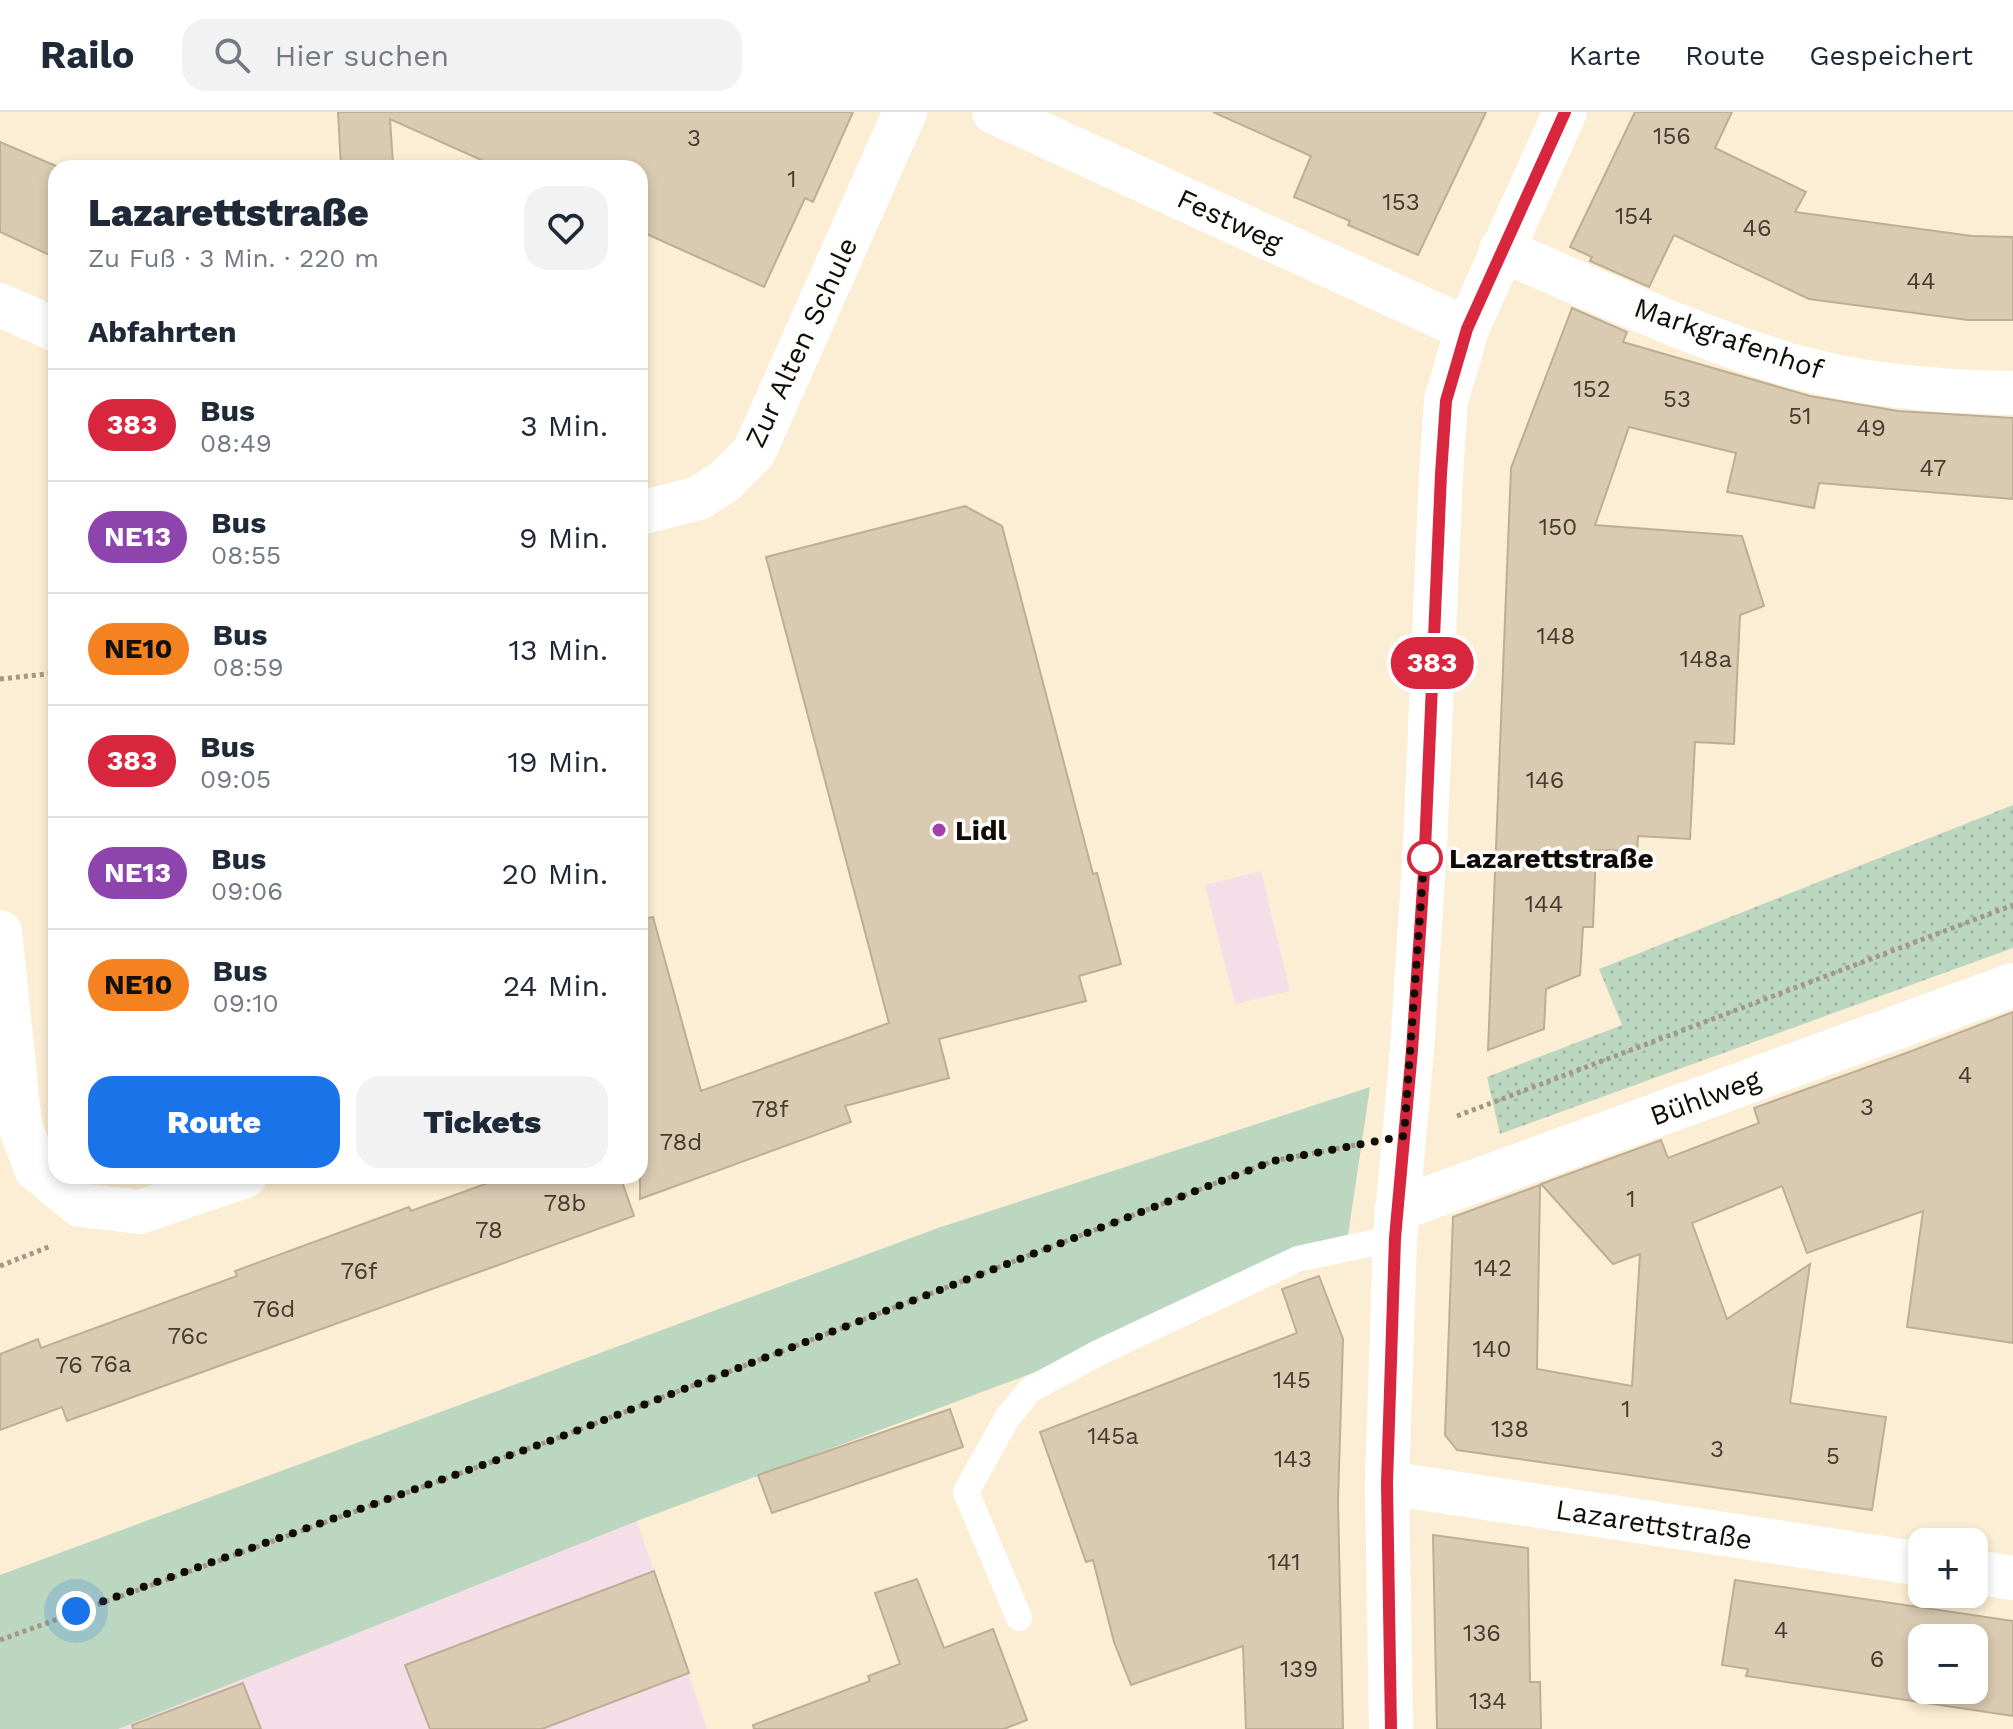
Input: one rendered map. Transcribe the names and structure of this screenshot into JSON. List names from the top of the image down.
{
  "streets": {
    "street": [
      "Festweg",
      "Markgrafenhof",
      "Zur Alten Schule",
      "Bühlweg",
      "Lazarettstraße"
    ]
  },
  "places": ["Lidl", "Lazarettstraße"],
  "lines": ["bus line 383"],
  "house_numbers": [
    "156",
    "3",
    "1",
    "153",
    "154",
    "46",
    "44",
    "152",
    "53",
    "51",
    "49",
    "47",
    "150",
    "148",
    "148a",
    "146",
    "144",
    "4",
    "3",
    "78f",
    "78d",
    "1",
    "78b",
    "78",
    "142",
    "76f",
    "76d",
    "76c",
    "140",
    "76a",
    "76",
    "145",
    "1",
    "138",
    "145a",
    "3",
    "5",
    "143",
    "141",
    "4",
    "136",
    "6",
    "139",
    "134"
  ],
  "page": {
    "header": "Railo",
    "search": "Hier suchen",
    "nav": ["Karte", "Route", "Gespeichert"],
    "on_map": "383",
    "heading": [
      ["Lazarettstraße", "Zu Fuß · 3 Min. · 220 m"],
      "Abfahrten"
    ],
    "list": [
      {
        "mark": "383",
        "name": "Bus",
        "note": "08:49",
        "value": "3 Min."
      },
      {
        "mark": "NE13",
        "name": "Bus",
        "note": "08:55",
        "value": "9 Min."
      },
      {
        "mark": "NE10",
        "name": "Bus",
        "note": "08:59",
        "value": "13 Min."
      },
      {
        "mark": "383",
        "name": "Bus",
        "note": "09:05",
        "value": "19 Min."
      },
      {
        "mark": "NE13",
        "name": "Bus",
        "note": "09:06",
        "value": "20 Min."
      },
      {
        "mark": "NE10",
        "name": "Bus",
        "note": "09:10",
        "value": "24 Min."
      }
    ],
    "buttons": ["Route", "Tickets"],
    "map_buttons": ["+", "−"]
  }
}
